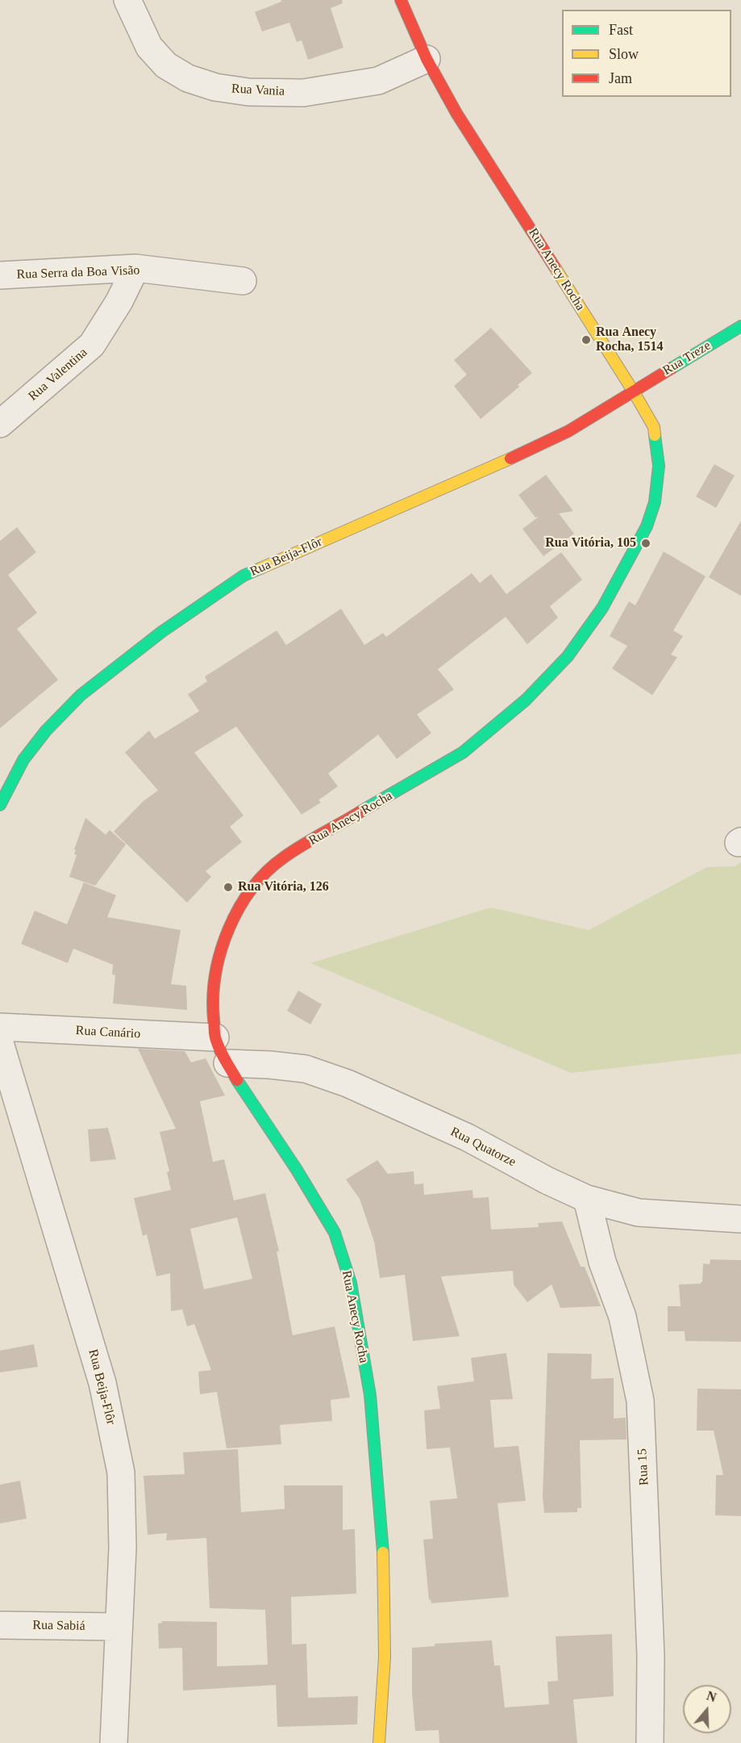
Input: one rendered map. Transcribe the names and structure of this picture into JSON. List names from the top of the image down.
{
  "streets": {
    "street": [
      "Rua Vania",
      "Rua Anecy Rocha",
      "Rua Serra da Boa Visão",
      "Rua Treze",
      "Rua Valentina",
      "Rua Beija-Flôr",
      "Rua Canário",
      "Rua Quatorze",
      "Rua 15",
      "Rua Sabiá"
    ]
  },
  "crossings": [
    ["Rua Vania", "Rua Anecy Rocha"],
    ["Rua Anecy Rocha", "Rua Treze"],
    ["Rua Anecy Rocha", "Rua Beija-Flôr"],
    ["Rua Anecy Rocha", "Rua Canário"],
    ["Rua Anecy Rocha", "Rua Quatorze"],
    ["Rua Serra da Boa Visão", "Rua Valentina"],
    ["Rua Treze", "Rua Beija-Flôr"],
    ["Rua Beija-Flôr", "Rua Sabiá"],
    ["Rua Quatorze", "Rua 15"]
  ],
  "places": ["Rua Anecy Rocha, 1514", "Rua Vitória, 105", "Rua Vitória, 126"],
  "legend": ["Fast", "Slow", "Jam"],
  "north": "top"
}
